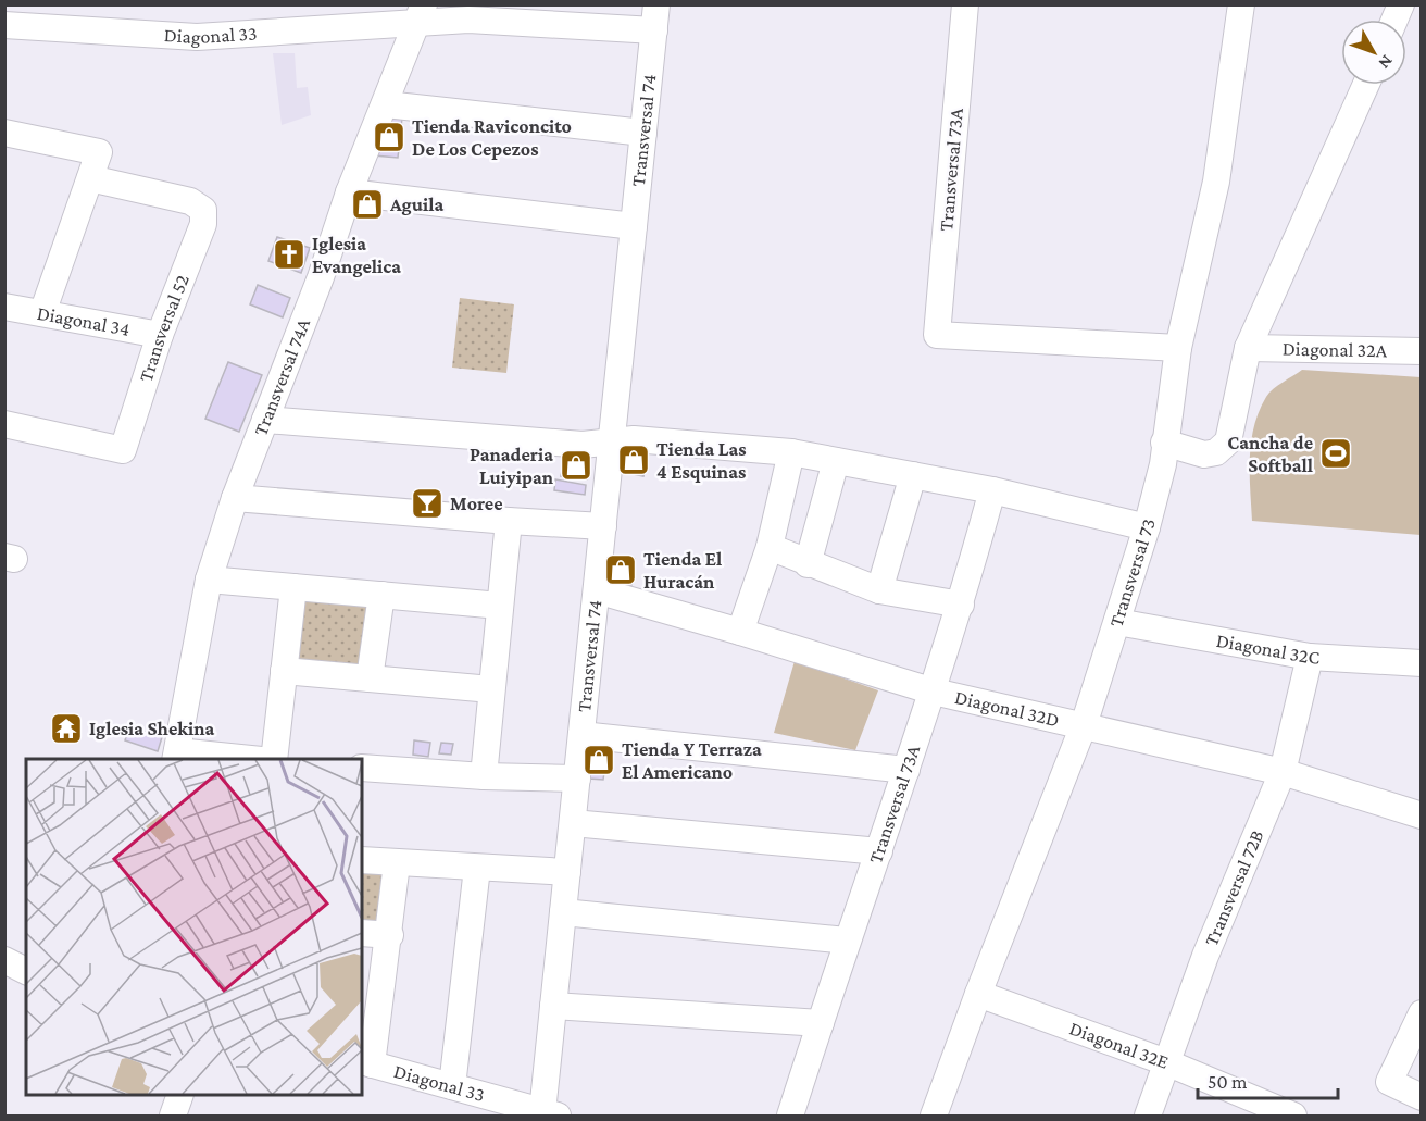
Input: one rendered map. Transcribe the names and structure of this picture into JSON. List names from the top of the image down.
{
  "streets": {
    "street": [
      "Diagonal 33",
      "Transversal 74",
      "Transversal 73A",
      "Diagonal 34",
      "Transversal 52",
      "Diagonal 32A",
      "Transversal 74A",
      "Transversal 73",
      "Diagonal 32C",
      "Diagonal 32D",
      "Transversal 72B",
      "Diagonal 32E"
    ]
  },
  "crossings": [
    ["Diagonal 33", "Transversal 74"],
    ["Diagonal 33", "Transversal 74A"],
    ["Transversal 74", "Diagonal 32D"],
    ["Transversal 73A", "Transversal 73"],
    ["Transversal 73A", "Diagonal 32D"],
    ["Diagonal 34", "Transversal 52"],
    ["Transversal 73", "Diagonal 32C"],
    ["Transversal 73", "Diagonal 32D"],
    ["Transversal 73", "Diagonal 32E"],
    ["Diagonal 32C", "Transversal 72B"],
    ["Diagonal 32D", "Transversal 72B"],
    ["Transversal 72B", "Diagonal 32E"]
  ],
  "places": {
    "shop": [
      "Tienda Raviconcito De Los Cepezos",
      "Aguila",
      "Tienda Las 4 Esquinas",
      "Panaderia Luiyipan",
      "Tienda El Huracán",
      "Tienda Y Terraza El Americano"
    ],
    "church": ["Iglesia Evangelica"],
    "sports": ["Cancha de Softball"],
    "bar": ["Moree"],
    "temple": ["Iglesia Shekina"]
  },
  "scale_bar": "50 m",
  "north": "bottom right"
}
